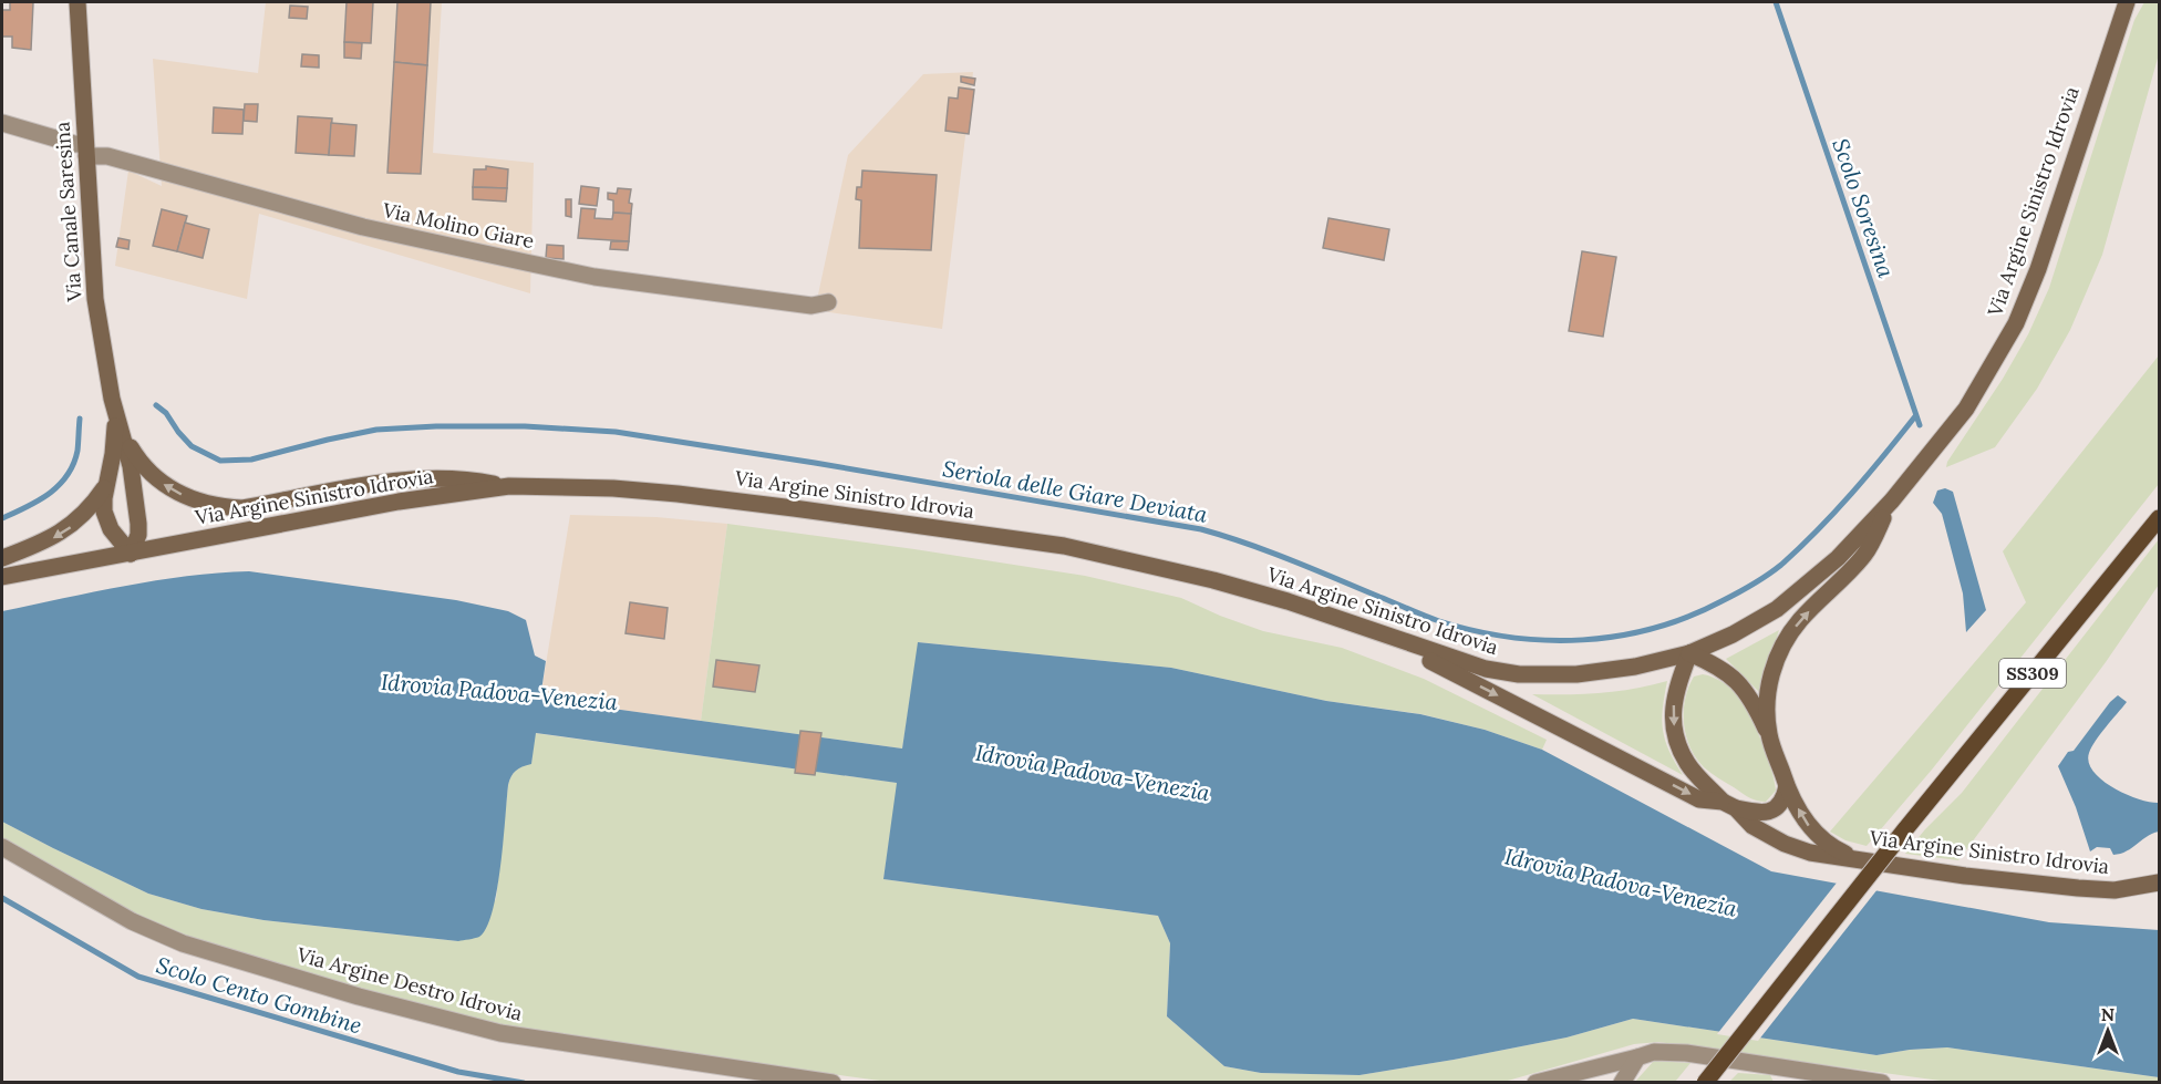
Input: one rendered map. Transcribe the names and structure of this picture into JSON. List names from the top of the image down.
{
  "streets": {
    "main road": ["Via Argine Sinistro Idrovia", "Via Canale Saresina", "SS309"],
    "street": ["Via Molino Giare", "Via Argine Destro Idrovia"]
  },
  "crossings": [
    ["Via Argine Sinistro Idrovia", "Via Canale Saresina"],
    ["Via Canale Saresina", "Via Molino Giare"]
  ],
  "one_way": ["Via Canale Saresina"],
  "water": [
    "Scolo Soresina",
    "Seriola delle Giare Deviata",
    "Idrovia Padova-Venezia",
    "Scolo Cento Gombine"
  ],
  "north": "top"
}
